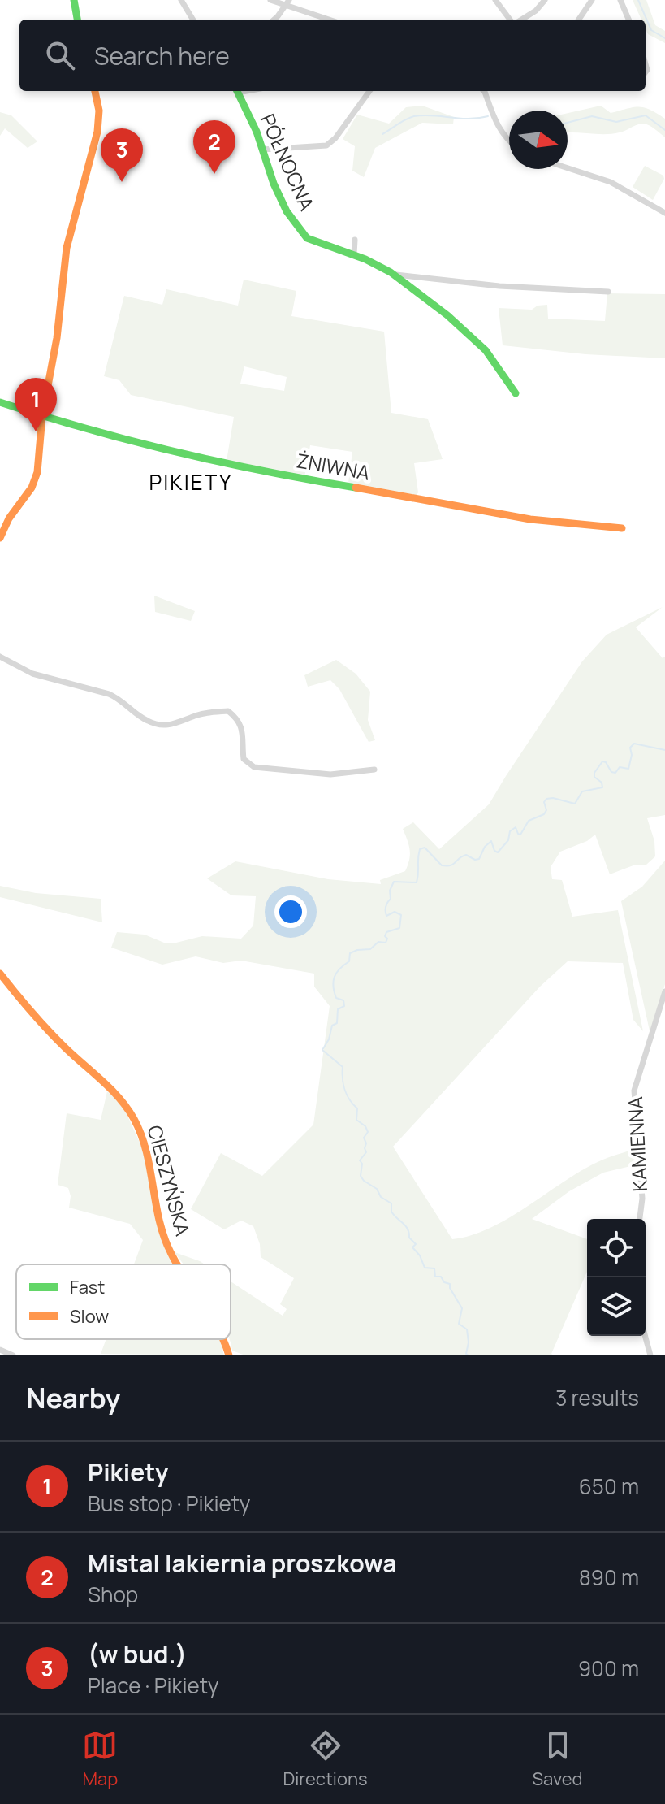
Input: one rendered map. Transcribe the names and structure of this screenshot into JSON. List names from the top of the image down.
{
  "streets": {
    "street": [
      "PÓŁNOCNA",
      "ŻNIWNA",
      "KAMIENNA",
      "CIESZYŃSKA"
    ]
  },
  "districts": ["PIKIETY"],
  "legend": ["Fast", "Slow"],
  "north": "right",
  "page": {
    "search": "Search here",
    "pins": ["2", "3", "1"],
    "heading": ["Nearby", "3 results"],
    "list": [
      {
        "mark": "1",
        "name": "Pikiety",
        "note": "Bus stop · Pikiety",
        "value": "650 m"
      },
      {
        "mark": "2",
        "name": "Mistal lakiernia proszkowa",
        "note": "Shop",
        "value": "890 m"
      },
      {
        "mark": "3",
        "name": "(w bud.)",
        "note": "Place · Pikiety",
        "value": "900 m"
      }
    ],
    "nav": ["Map", "Directions", "Saved"]
  }
}
